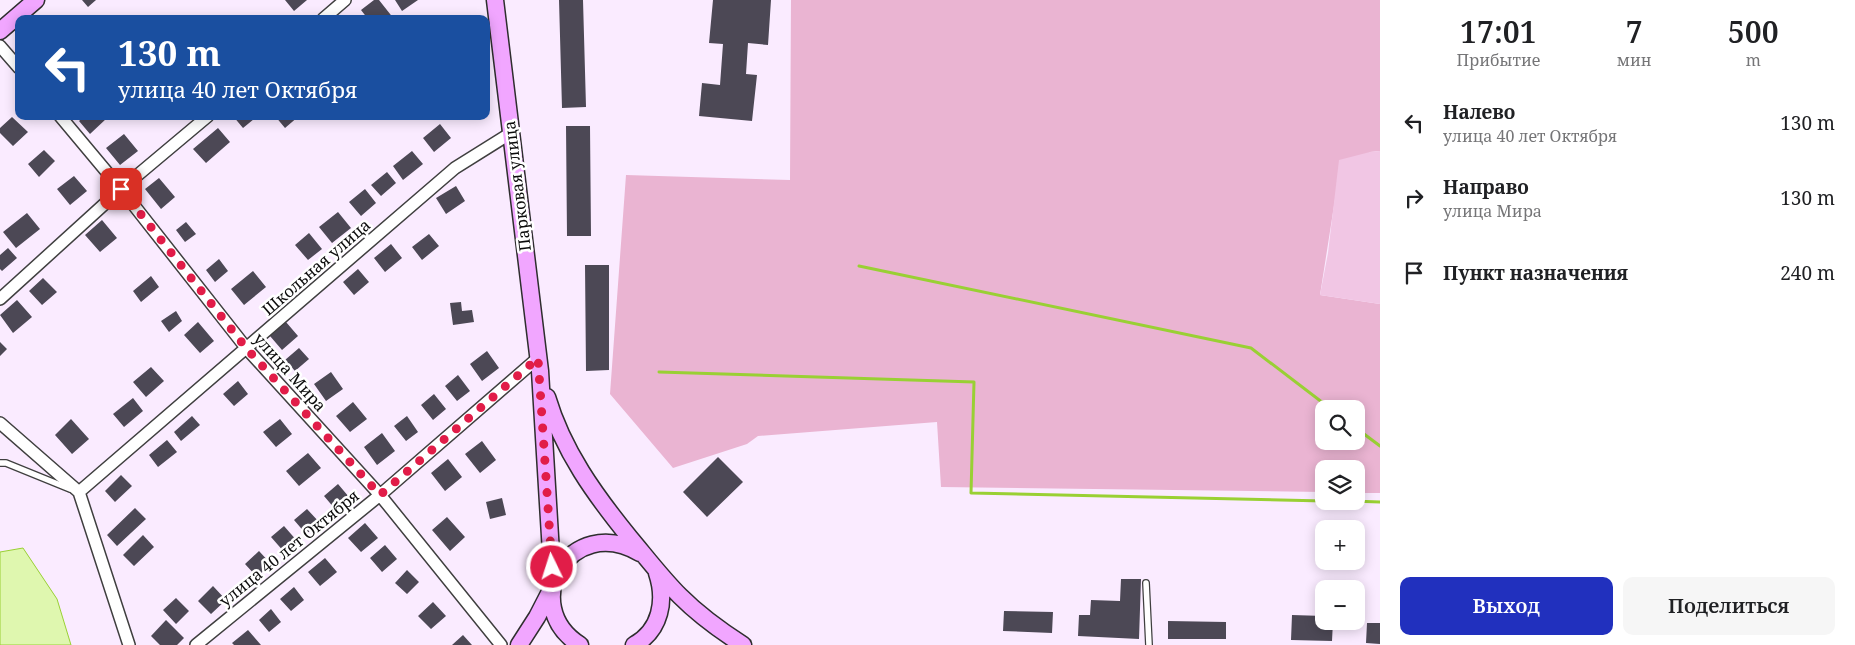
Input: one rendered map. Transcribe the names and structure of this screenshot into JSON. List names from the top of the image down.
{
  "streets": {
    "main road": ["Парковая улица"],
    "street": ["Школьная улица", "улица Мира", "улица 40 лет Октября"]
  },
  "crossings": [
    ["Парковая улица", "Школьная улица"],
    ["Парковая улица", "улица 40 лет Октября"],
    ["Школьная улица", "улица Мира"],
    ["улица Мира", "улица 40 лет Октября"]
  ],
  "page": {
    "eta": [
      "17:01",
      "Прибытие",
      "7",
      "мин",
      "500",
      "m"
    ],
    "turn": ["130 m", "улица 40 лет Октября"],
    "list": [
      {
        "name": "Налево",
        "note": "улица 40 лет Октября",
        "value": "130 m"
      },
      {
        "name": "Направо",
        "note": "улица Мира",
        "value": "130 m"
      },
      {
        "name": "Пункт назначения",
        "value": "240 m"
      }
    ],
    "map_buttons": ["+", "−"],
    "buttons": ["Выход", "Поделиться"]
  }
}
